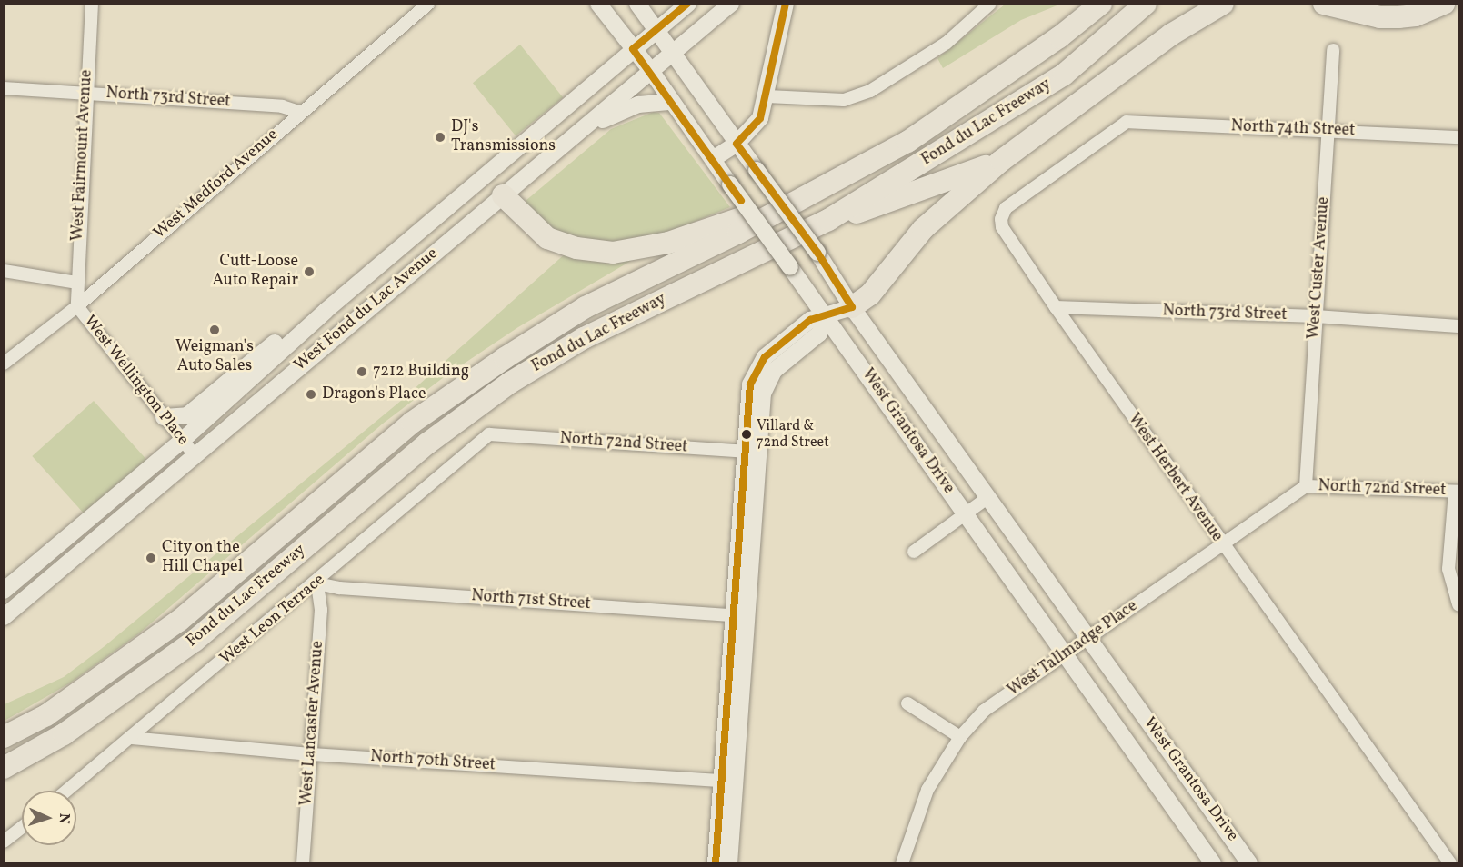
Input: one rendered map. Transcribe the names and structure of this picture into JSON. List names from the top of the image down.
{
  "streets": {
    "highway": ["Fond du Lac Freeway"],
    "street": [
      "North 73rd Street",
      "North 74th Street",
      "West Fairmount Avenue",
      "West Medford Avenue",
      "West Custer Avenue",
      "West Fond du Lac Avenue",
      "West Wellington Place",
      "West Grantosa Drive",
      "North 72nd Street",
      "West Herbert Avenue",
      "North 71st Street",
      "West Leon Terrace",
      "West Tallmadge Place",
      "West Lancaster Avenue",
      "North 70th Street"
    ]
  },
  "crossings": [
    ["North 73rd Street", "West Fairmount Avenue"],
    ["North 73rd Street", "West Medford Avenue"],
    ["North 73rd Street", "West Custer Avenue"],
    ["North 73rd Street", "West Herbert Avenue"],
    ["North 74th Street", "West Custer Avenue"],
    ["North 74th Street", "West Herbert Avenue"],
    ["West Fairmount Avenue", "West Medford Avenue"],
    ["West Fairmount Avenue", "West Wellington Place"],
    ["West Medford Avenue", "West Wellington Place"],
    ["West Custer Avenue", "North 72nd Street"],
    ["West Custer Avenue", "West Tallmadge Place"],
    ["West Fond du Lac Avenue", "West Wellington Place"],
    ["West Fond du Lac Avenue", "West Grantosa Drive"],
    ["West Grantosa Drive", "West Tallmadge Place"],
    ["North 72nd Street", "West Leon Terrace"],
    ["North 72nd Street", "West Tallmadge Place"],
    ["West Herbert Avenue", "West Tallmadge Place"],
    ["North 71st Street", "West Leon Terrace"],
    ["North 71st Street", "West Lancaster Avenue"],
    ["West Leon Terrace", "West Lancaster Avenue"],
    ["West Leon Terrace", "North 70th Street"],
    ["West Lancaster Avenue", "North 70th Street"]
  ],
  "places": [
    "DJ's Transmissions",
    "Cutt-Loose Auto Repair",
    "Weigman's Auto Sales",
    "7212 Building",
    "Dragon's Place",
    "Villard & 72nd Street",
    "City on the Hill Chapel"
  ],
  "north": "right"
}
